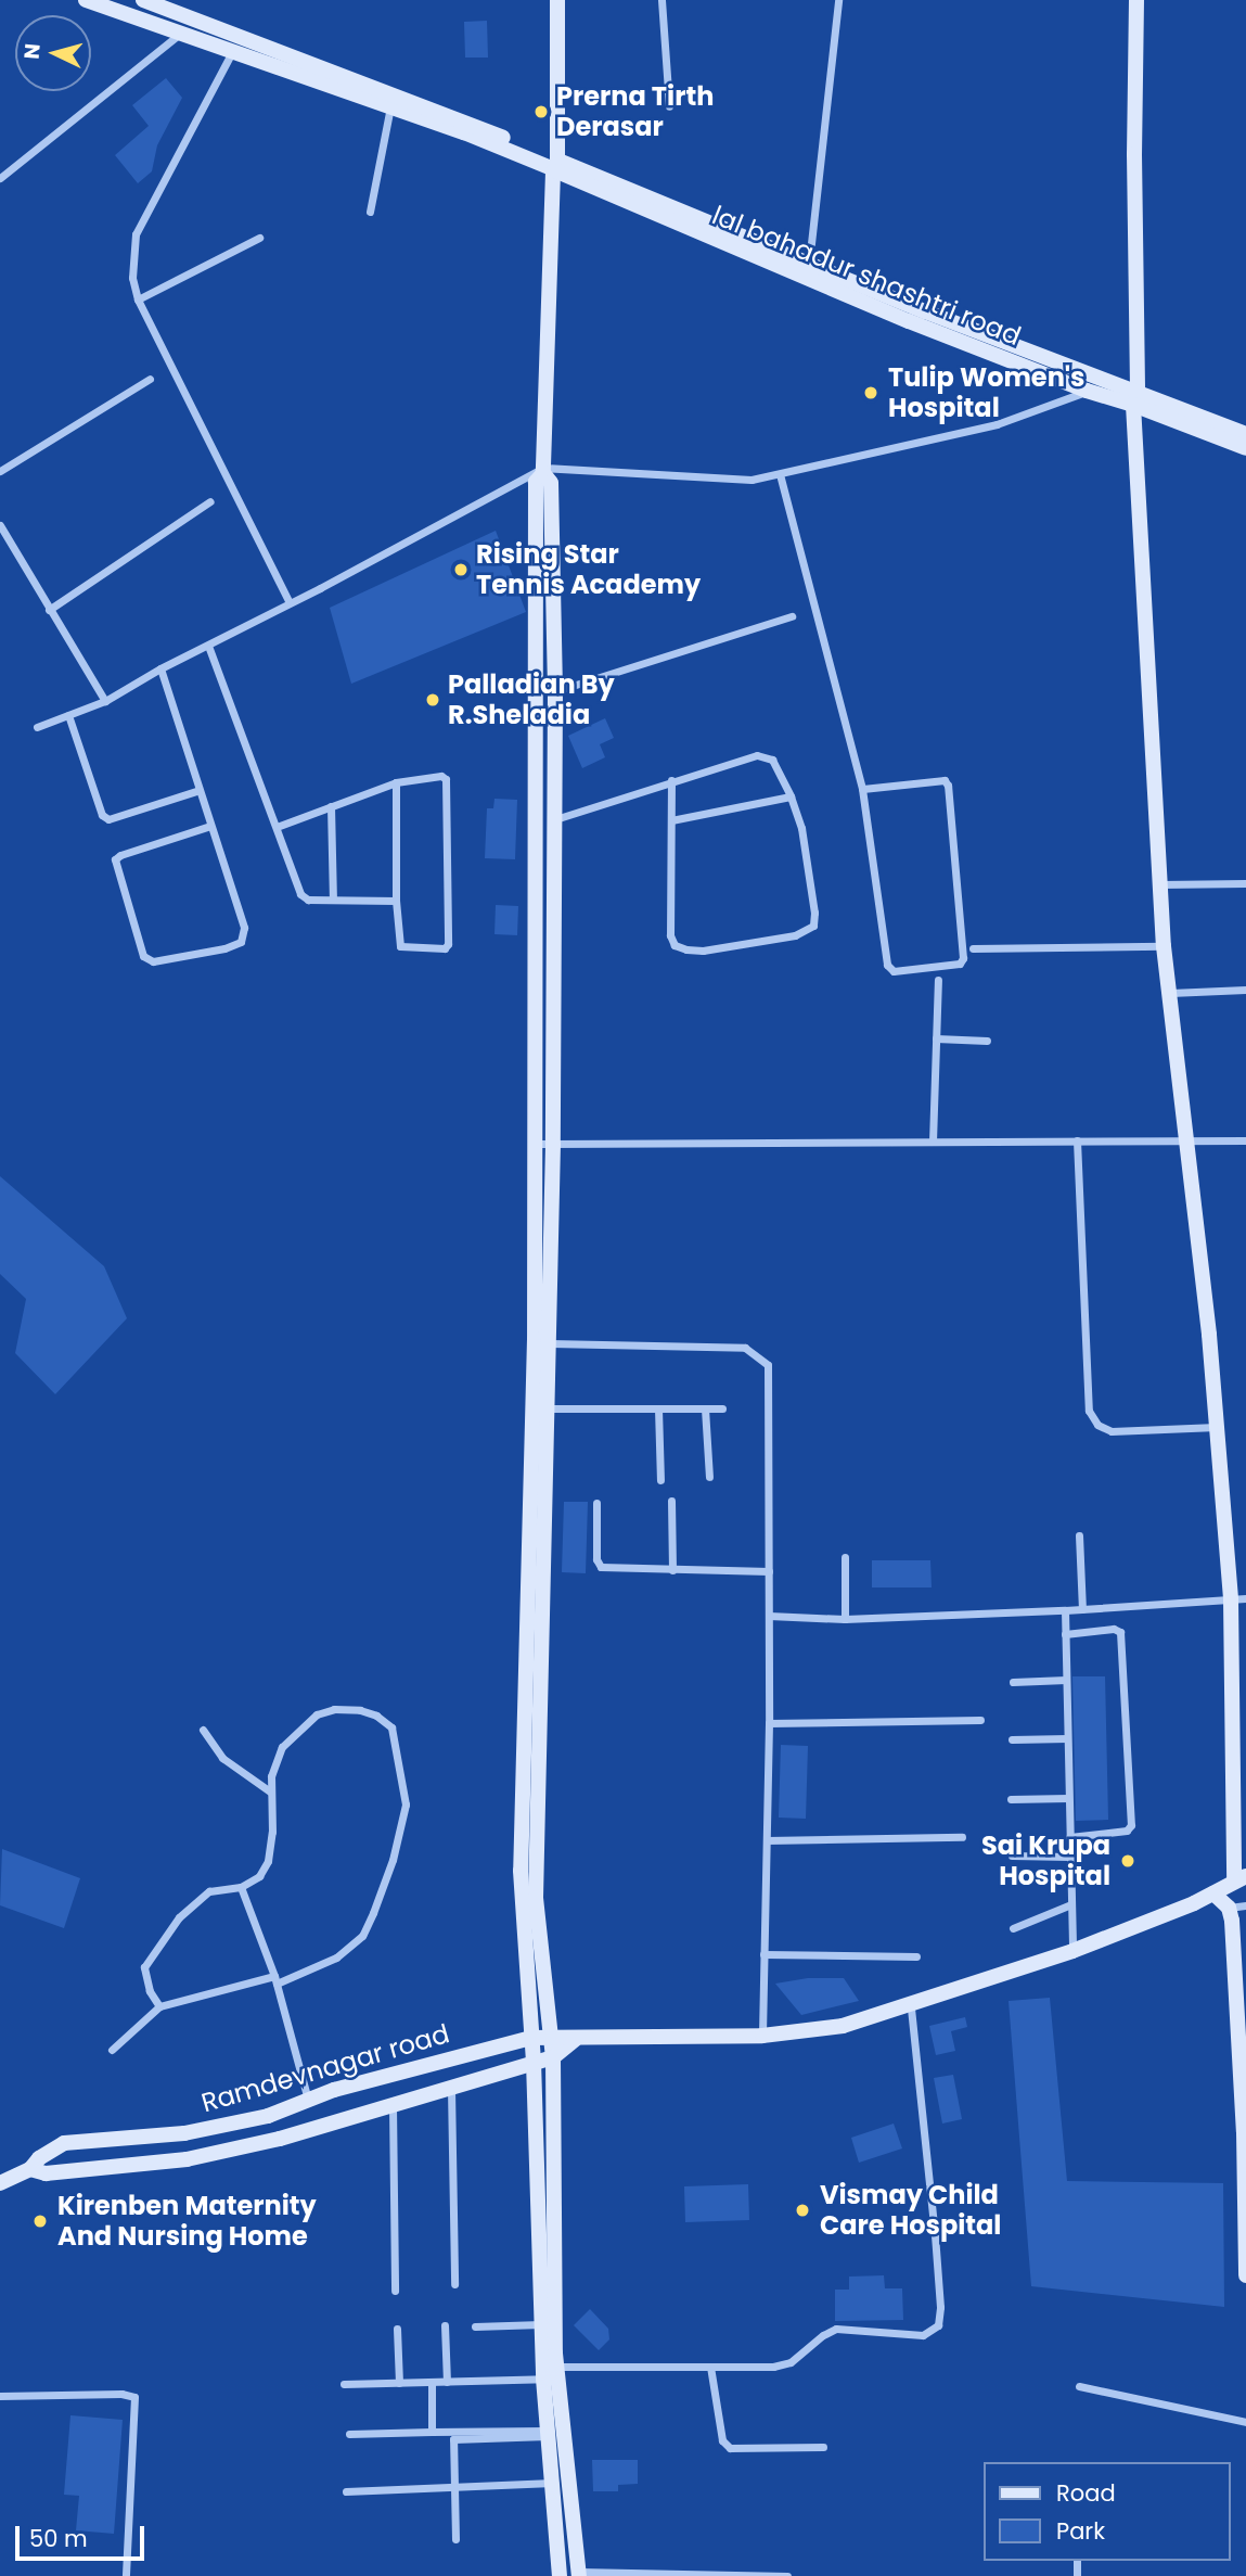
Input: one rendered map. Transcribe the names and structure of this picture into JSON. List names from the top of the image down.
{
  "streets": {
    "street": ["lal bahadur shashtri road", "Ramdevnagar road"]
  },
  "places": [
    "Prerna Tirth Derasar",
    "Tulip Women's Hospital",
    "Rising Star Tennis Academy",
    "Palladian By R.Sheladia",
    "Sai Krupa Hospital",
    "Vismay Child Care Hospital",
    "Kirenben Maternity And Nursing Home"
  ],
  "legend": ["Road", "Park"],
  "scale_bar": "50 m",
  "north": "left"
}
